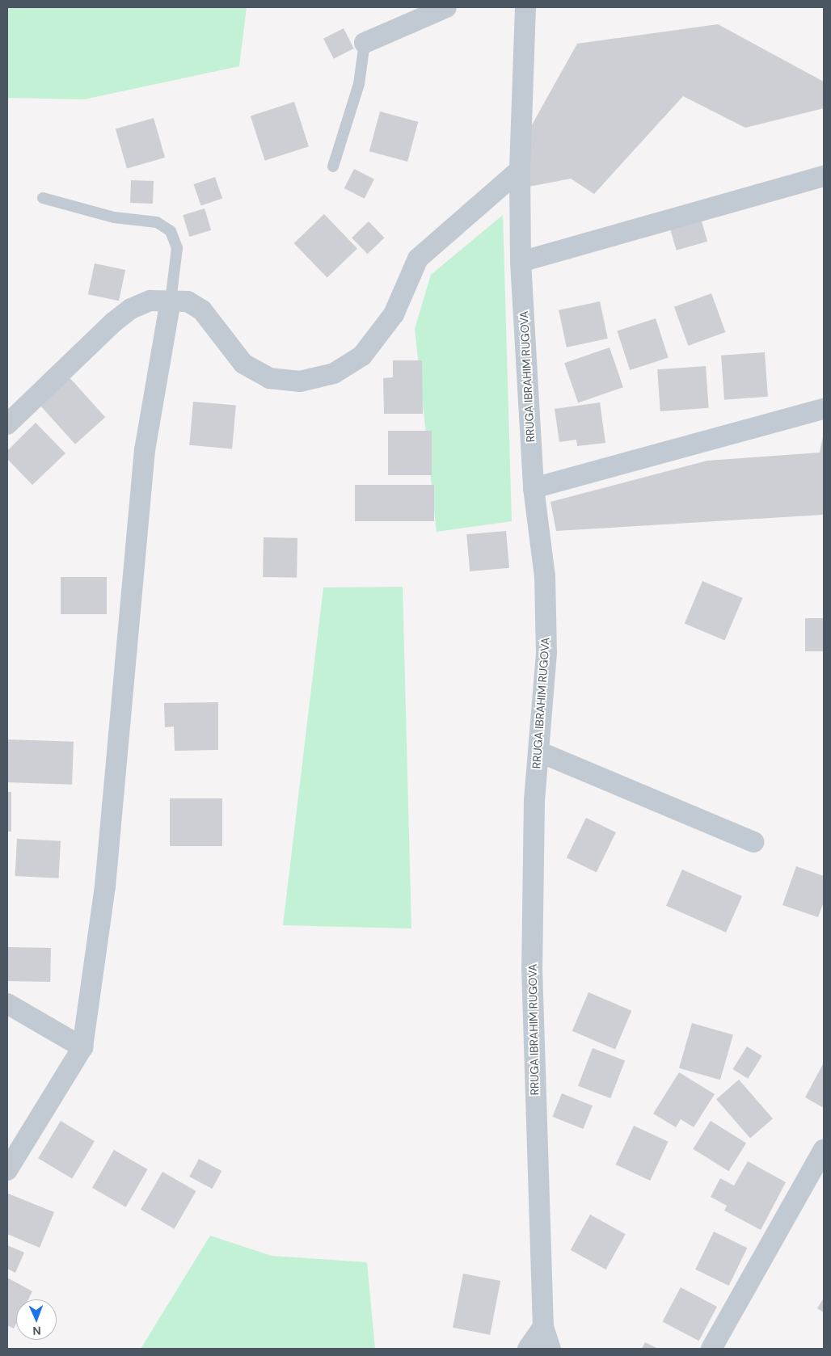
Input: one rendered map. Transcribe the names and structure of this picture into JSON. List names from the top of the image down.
{
  "streets": {
    "street": ["RRUGA IBRAHIM RUGOVA"]
  },
  "north": "bottom"
}
